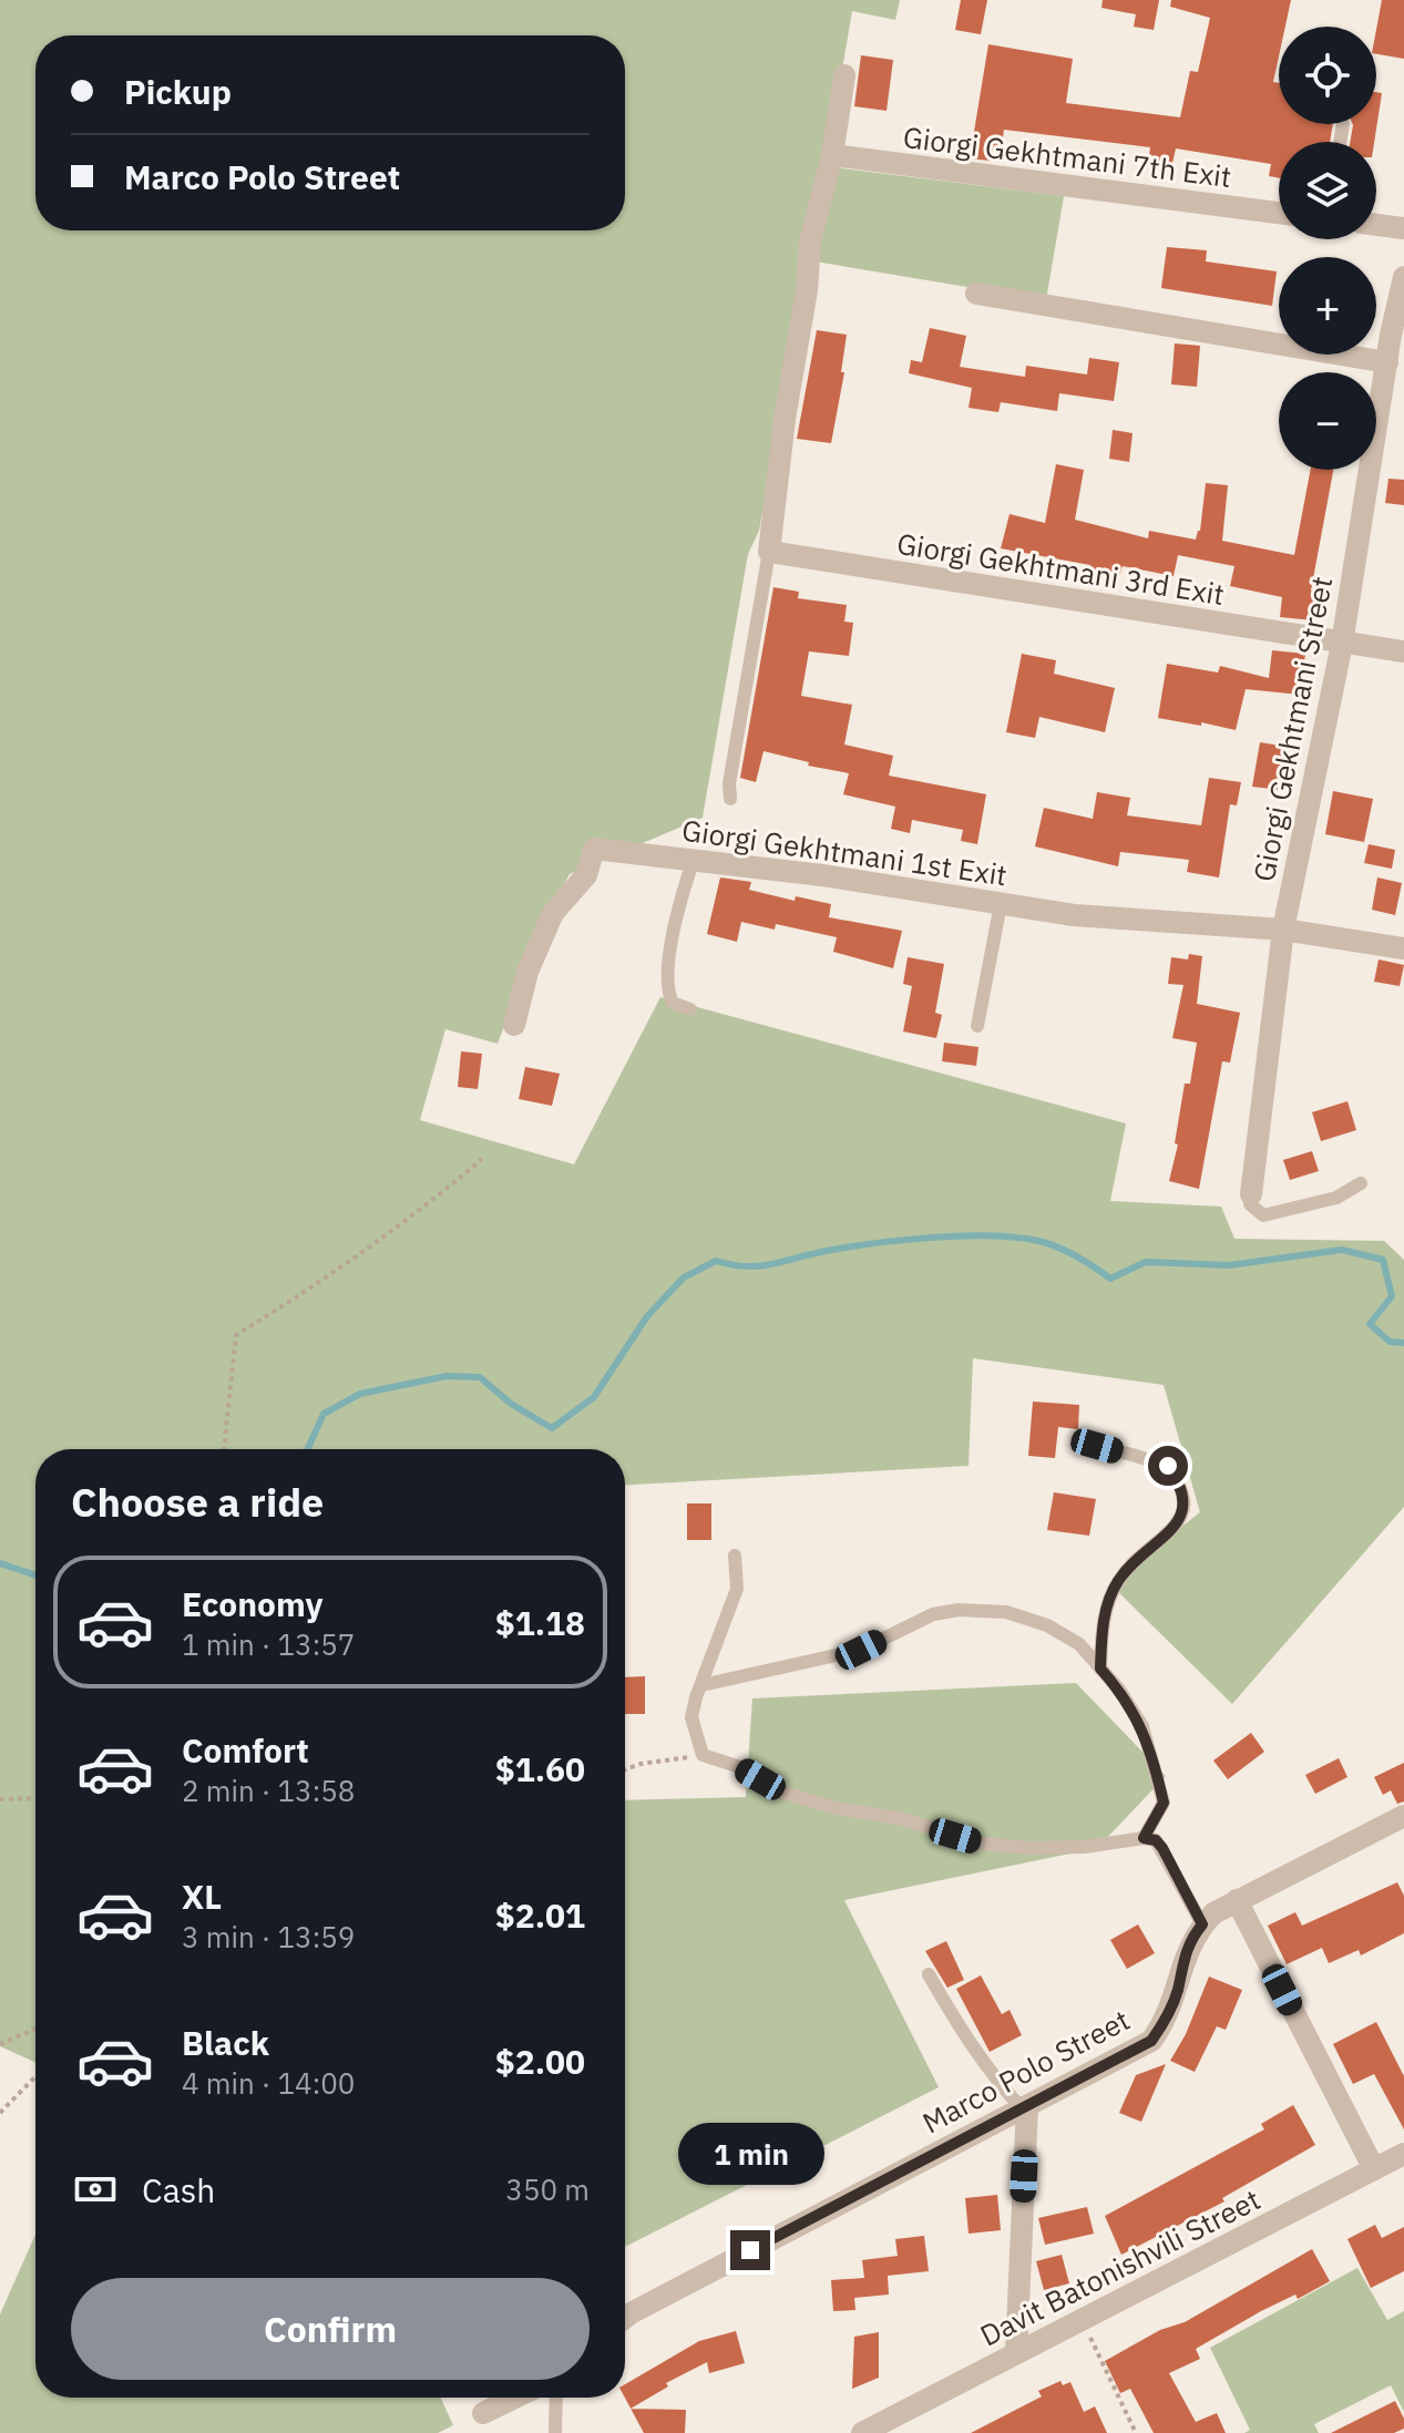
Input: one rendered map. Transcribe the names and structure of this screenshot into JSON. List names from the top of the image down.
{
  "streets": {
    "street": [
      "Giorgi Gekhtmani 7th Exit",
      "Giorgi Gekhtmani 3rd Exit",
      "Giorgi Gekhtmani Street",
      "Giorgi Gekhtmani 1st Exit",
      "Marco Polo Street",
      "Davit Batonishvili Street"
    ]
  },
  "crossings": [
    ["Giorgi Gekhtmani 3rd Exit", "Giorgi Gekhtmani Street"],
    ["Giorgi Gekhtmani Street", "Giorgi Gekhtmani 1st Exit"]
  ],
  "page": {
    "map_buttons": ["+", "−"],
    "banner": ["Pickup", "Marco Polo Street"],
    "heading": "Choose a ride",
    "list": [
      {
        "name": "Economy",
        "note": "1 min · 13:57",
        "value": "$1.18"
      },
      {
        "name": "Comfort",
        "note": "2 min · 13:58",
        "value": "$1.60"
      },
      {
        "name": "XL",
        "note": "3 min · 13:59",
        "value": "$2.01"
      },
      {
        "name": "Black",
        "note": "4 min · 14:00",
        "value": "$2.00"
      }
    ],
    "bubble": "1 min",
    "pay": ["Cash", "350 m"],
    "buttons": "Confirm"
  }
}
